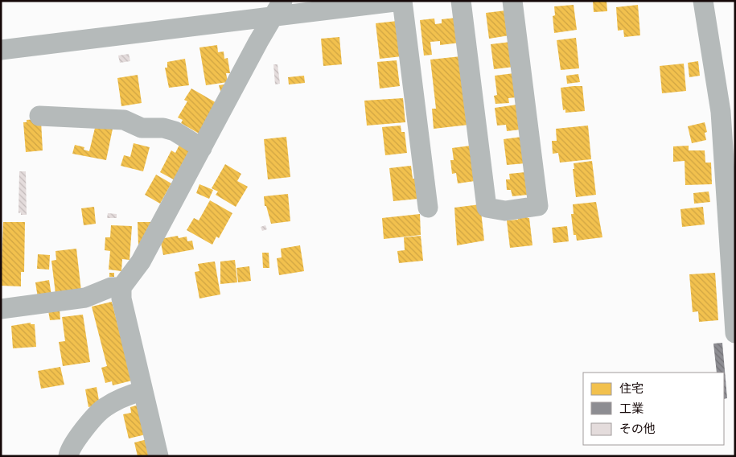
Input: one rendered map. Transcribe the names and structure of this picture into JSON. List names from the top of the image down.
{
  "legend": ["住宅", "工業", "その他"]
}
